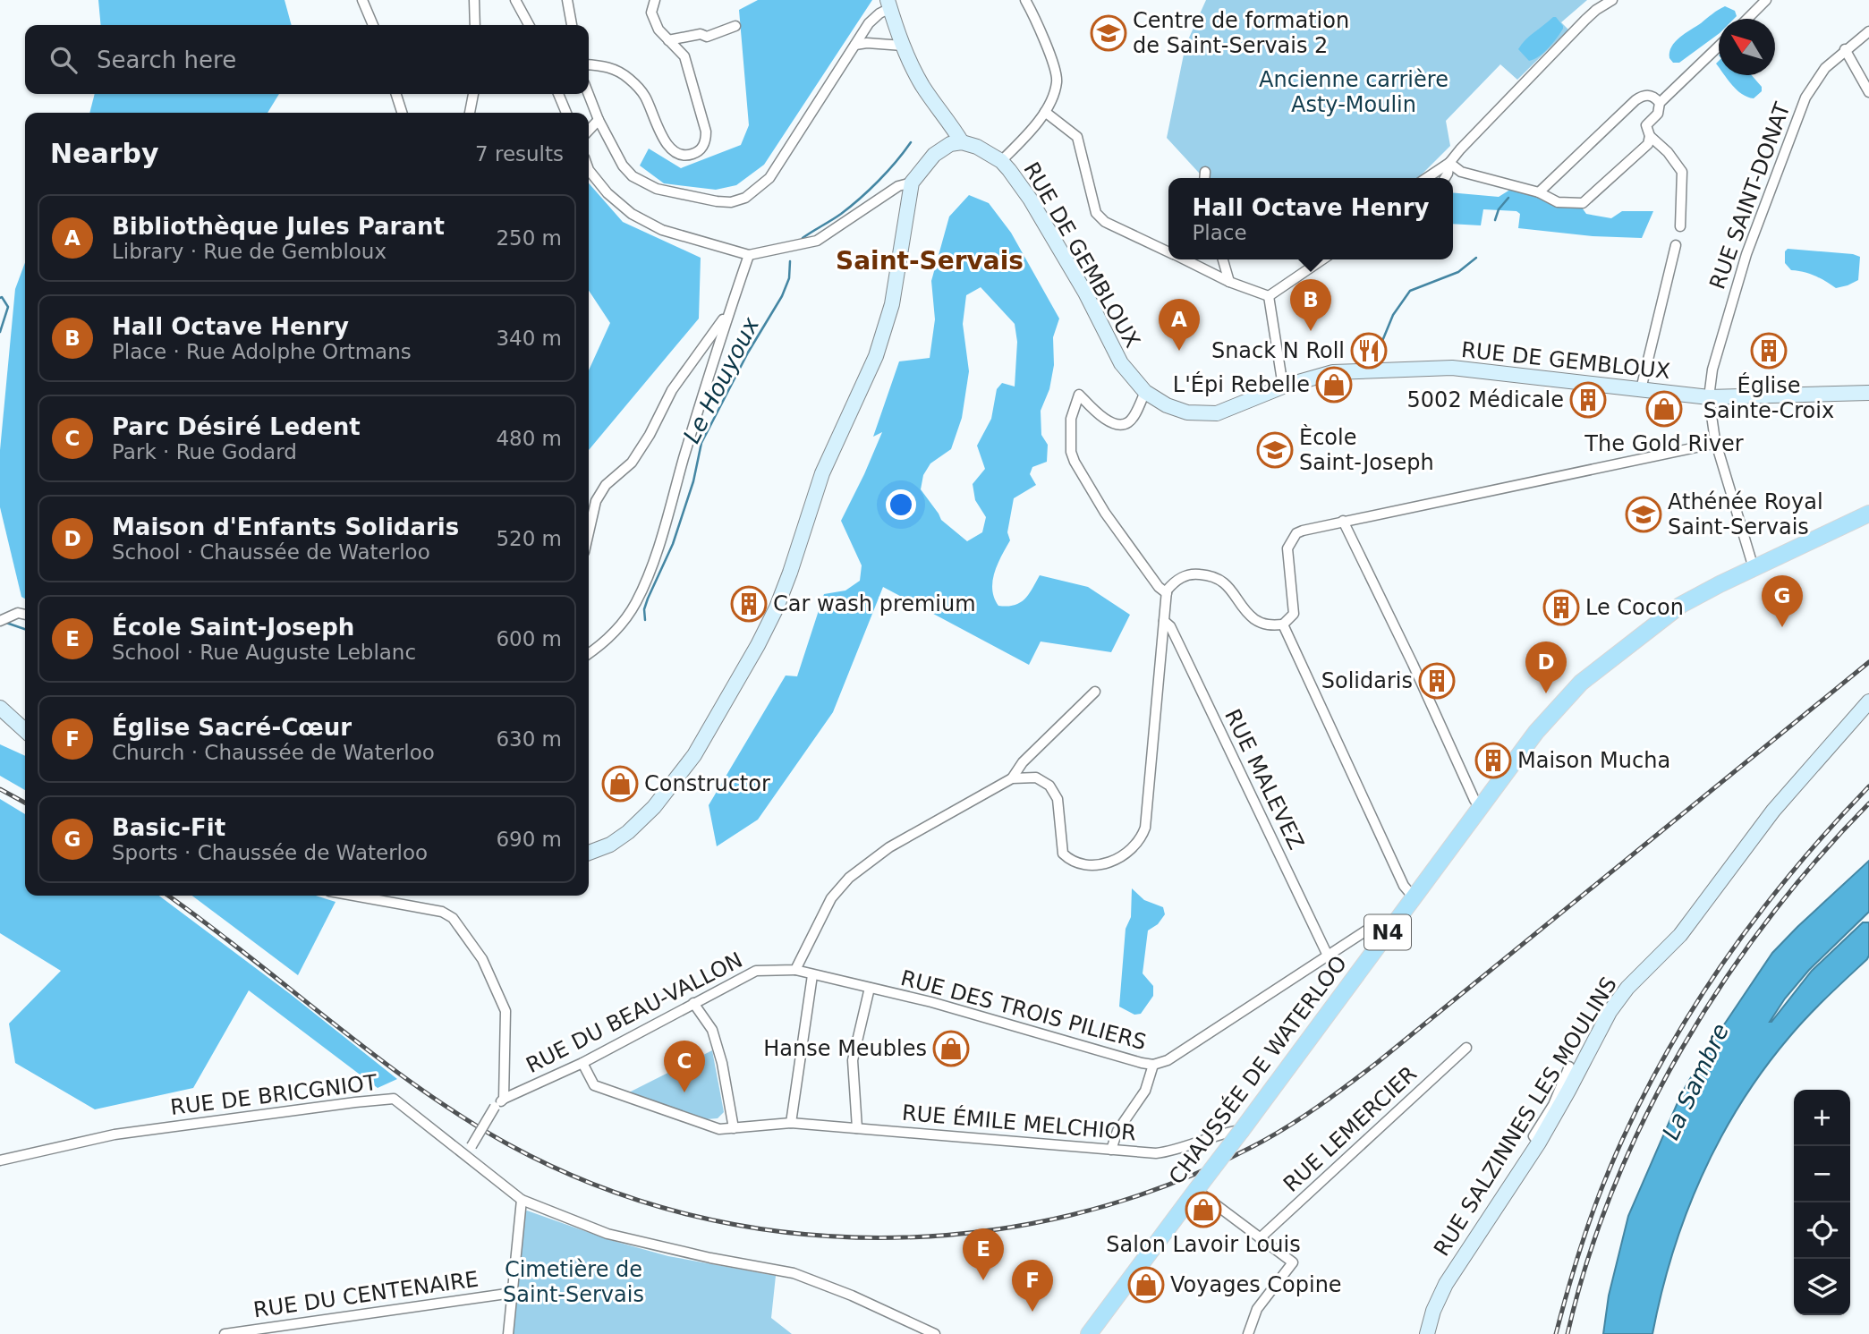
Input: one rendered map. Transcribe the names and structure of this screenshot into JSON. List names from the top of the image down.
{
  "streets": {
    "main road": [
      "RUE DE GEMBLOUX",
      "N4",
      "CHAUSSÉE DE WATERLOO",
      "RUE SALZINNES LES MOULINS"
    ],
    "street": [
      "RUE SAINT-DONAT",
      "RUE MALEVEZ",
      "RUE DES TROIS PILIERS",
      "RUE DU BEAU-VALLON",
      "RUE DE BRICGNIOT",
      "RUE ÉMILE MELCHIOR",
      "RUE LEMERCIER",
      "RUE DU CENTENAIRE"
    ]
  },
  "crossings": [
    ["RUE SAINT-DONAT", "RUE DE GEMBLOUX"],
    ["RUE SAINT-DONAT", "CHAUSSÉE DE WATERLOO"],
    ["RUE MALEVEZ", "RUE DES TROIS PILIERS"],
    ["RUE DES TROIS PILIERS", "RUE DU BEAU-VALLON"],
    ["RUE DES TROIS PILIERS", "CHAUSSÉE DE WATERLOO"],
    ["RUE DU BEAU-VALLON", "RUE ÉMILE MELCHIOR"],
    ["CHAUSSÉE DE WATERLOO", "RUE ÉMILE MELCHIOR"]
  ],
  "districts": ["Saint-Servais"],
  "water": ["Le Houyoux", "La Sambre"],
  "parks": ["Ancienne carrière Asty-Moulin", "Cimetière de Saint-Servais"],
  "places": {
    "school or university": ["Centre de formation de Saint-Servais 2", "Ècole Saint-Joseph", "Athénée Royal Saint-Servais"],
    "restaurant": ["Snack N Roll"],
    "building": [
      "Église Sainte-Croix",
      "5002 Médicale",
      "Car wash premium",
      "Le Cocon",
      "Solidaris",
      "Maison Mucha"
    ],
    "shop": [
      "L'Épi Rebelle",
      "The Gold River",
      "Constructor",
      "Hanse Meubles",
      "Salon Lavoir Louis",
      "Voyages Copine"
    ]
  },
  "north": "top left",
  "page": {
    "search": "Search here",
    "heading": ["Nearby", "7 results"],
    "popup": ["Hall Octave Henry", "Place"],
    "list": [
      {
        "mark": "A",
        "name": "Bibliothèque Jules Parant",
        "note": "Library · Rue de Gembloux",
        "value": "250 m"
      },
      {
        "mark": "B",
        "name": "Hall Octave Henry",
        "note": "Place · Rue Adolphe Ortmans",
        "value": "340 m"
      },
      {
        "mark": "C",
        "name": "Parc Désiré Ledent",
        "note": "Park · Rue Godard",
        "value": "480 m"
      },
      {
        "mark": "D",
        "name": "Maison d'Enfants Solidaris",
        "note": "School · Chaussée de Waterloo",
        "value": "520 m"
      },
      {
        "mark": "E",
        "name": "École Saint-Joseph",
        "note": "School · Rue Auguste Leblanc",
        "value": "600 m"
      },
      {
        "mark": "F",
        "name": "Église Sacré-Cœur",
        "note": "Church · Chaussée de Waterloo",
        "value": "630 m"
      },
      {
        "mark": "G",
        "name": "Basic-Fit",
        "note": "Sports · Chaussée de Waterloo",
        "value": "690 m"
      }
    ],
    "pins": [
      "B",
      "A",
      "G",
      "D",
      "C",
      "E",
      "F"
    ],
    "map_buttons": ["+", "−"]
  }
}
